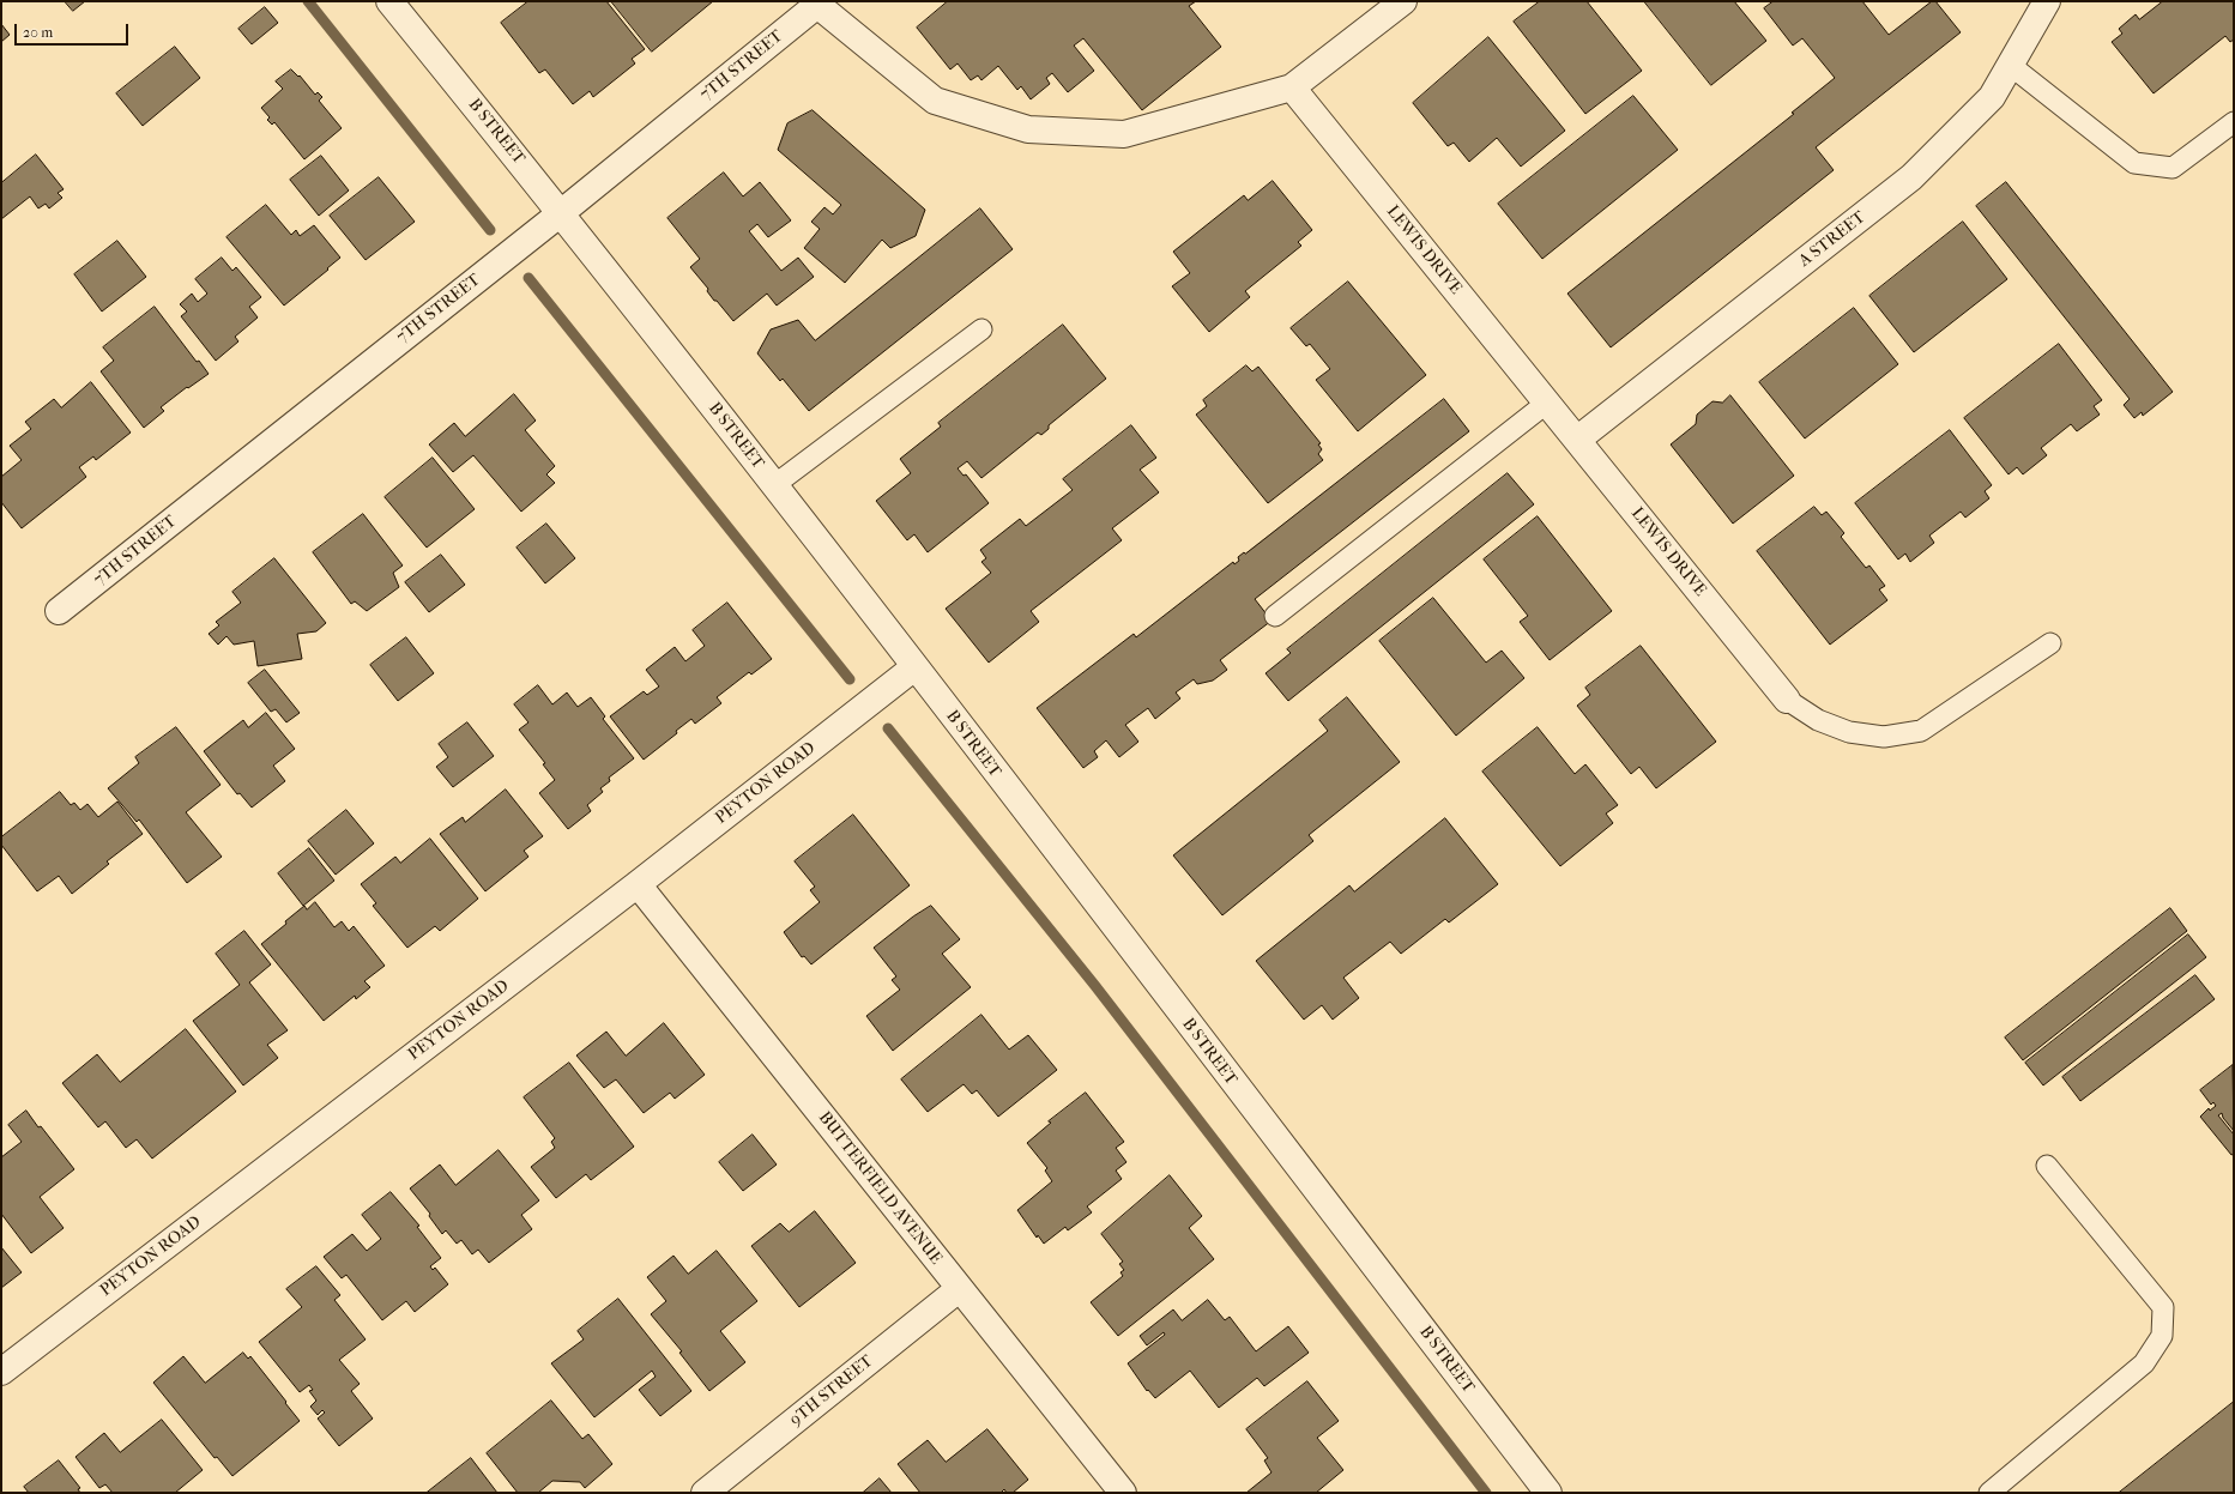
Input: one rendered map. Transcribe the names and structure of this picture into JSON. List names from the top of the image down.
{
  "streets": {
    "street": [
      "7TH STREET",
      "B STREET",
      "A STREET",
      "LEWIS DRIVE",
      "PEYTON ROAD",
      "BUTTERFIELD AVENUE",
      "9TH STREET"
    ]
  },
  "crossings": [
    ["7TH STREET", "B STREET"],
    ["B STREET", "PEYTON ROAD"],
    ["A STREET", "LEWIS DRIVE"],
    ["PEYTON ROAD", "BUTTERFIELD AVENUE"],
    ["BUTTERFIELD AVENUE", "9TH STREET"]
  ],
  "scale_bar": "20 m"
}
